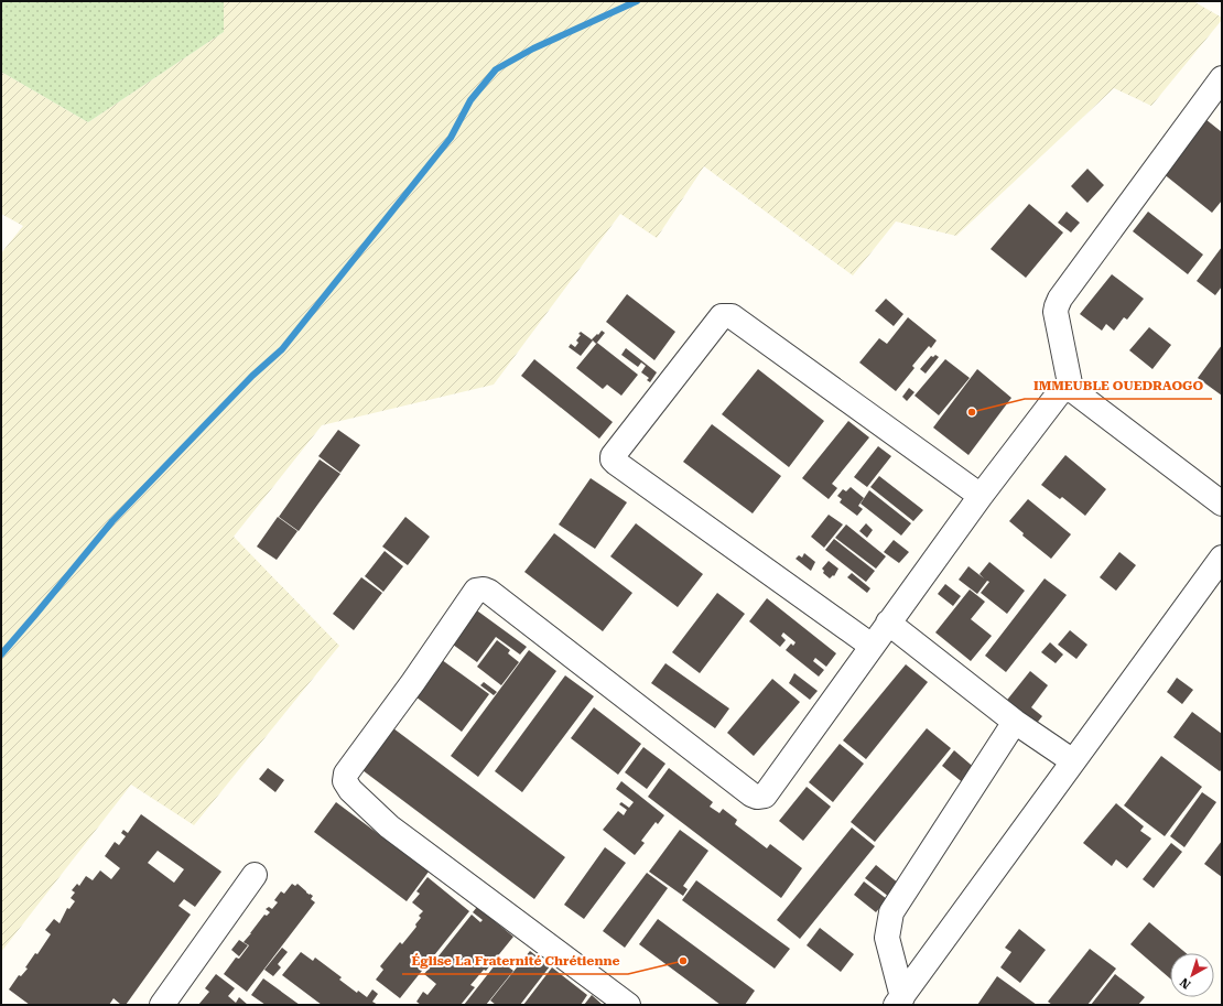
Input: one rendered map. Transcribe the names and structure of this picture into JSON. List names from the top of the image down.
{
  "places": ["IMMEUBLE OUEDRAOGO", "Église La Fraternité Chrétienne"],
  "north": "bottom left"
}
